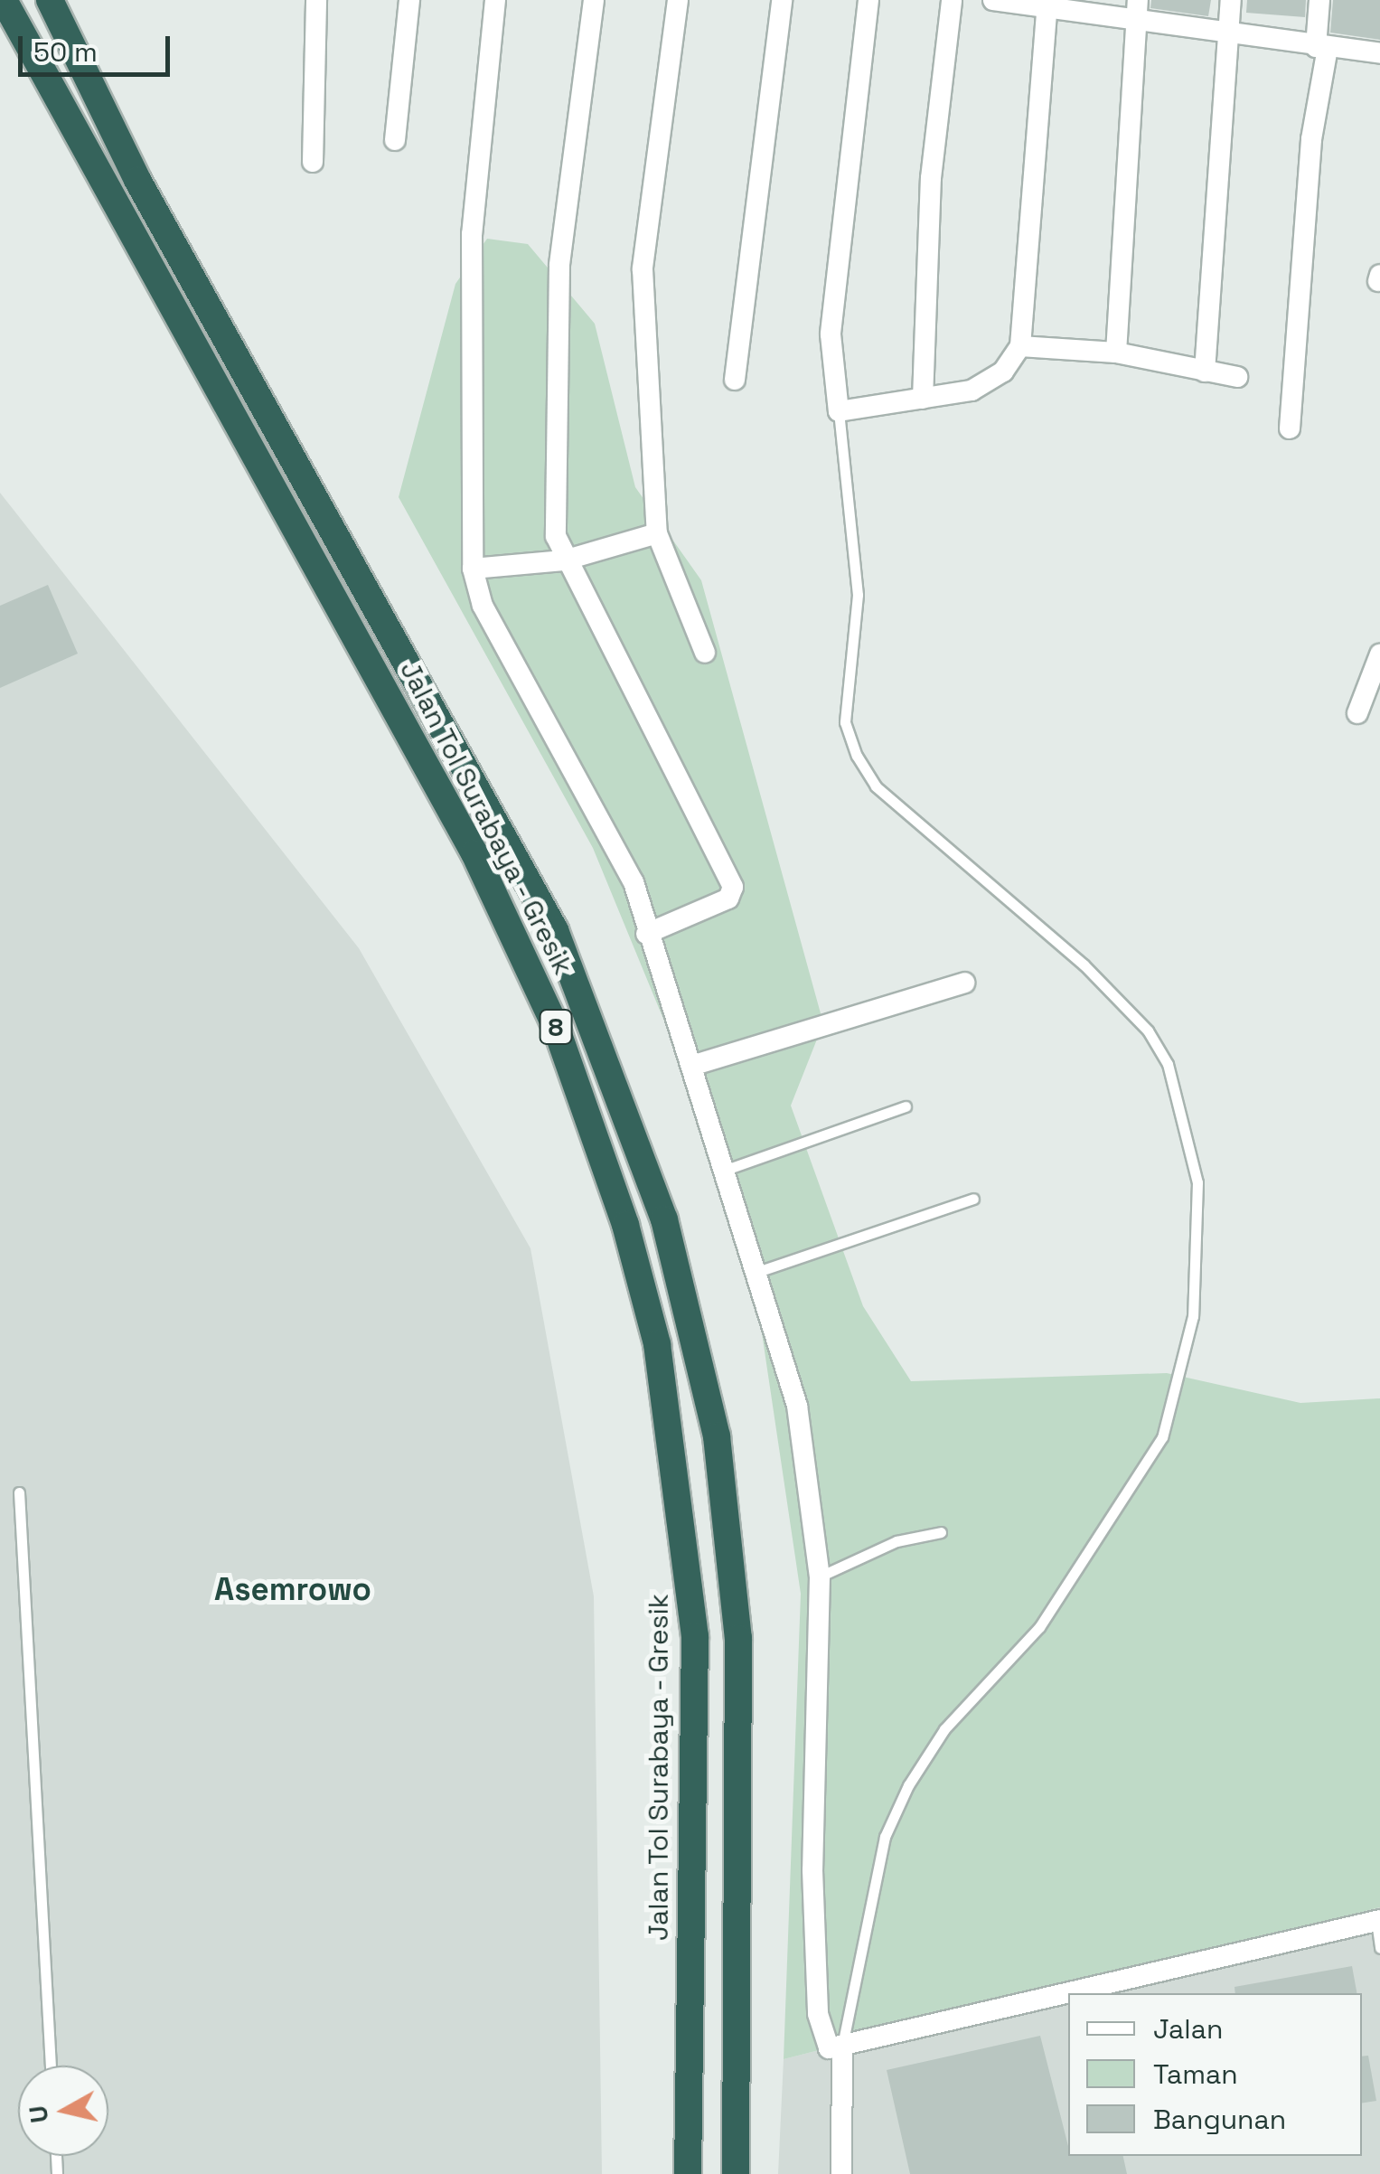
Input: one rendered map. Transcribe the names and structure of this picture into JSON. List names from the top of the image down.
{
  "streets": {
    "highway": ["Jalan Tol Surabaya - Gresik", "8"]
  },
  "districts": ["Asemrowo"],
  "legend": ["Jalan", "Taman", "Bangunan"],
  "scale_bar": "50 m",
  "north": "left"
}
